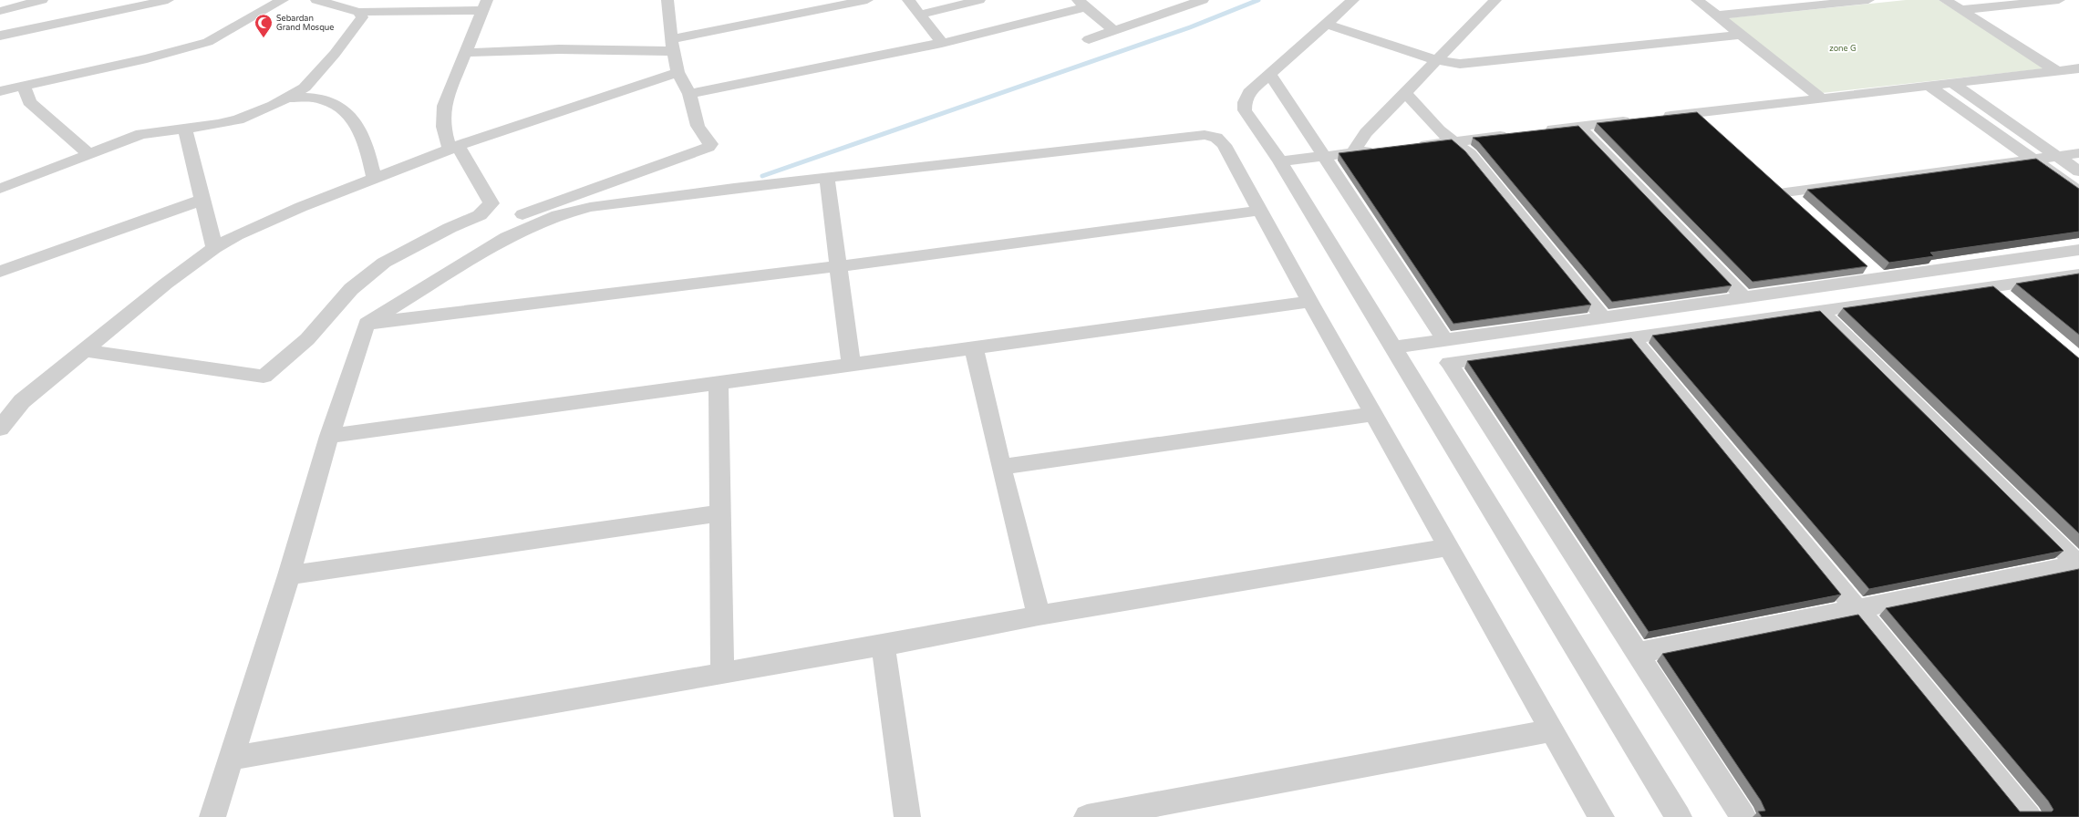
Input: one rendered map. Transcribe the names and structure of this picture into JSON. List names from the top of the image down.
{
  "parks": ["zone G"],
  "places": {
    "mosque": ["Sebardan Grand Mosque"]
  }
}
